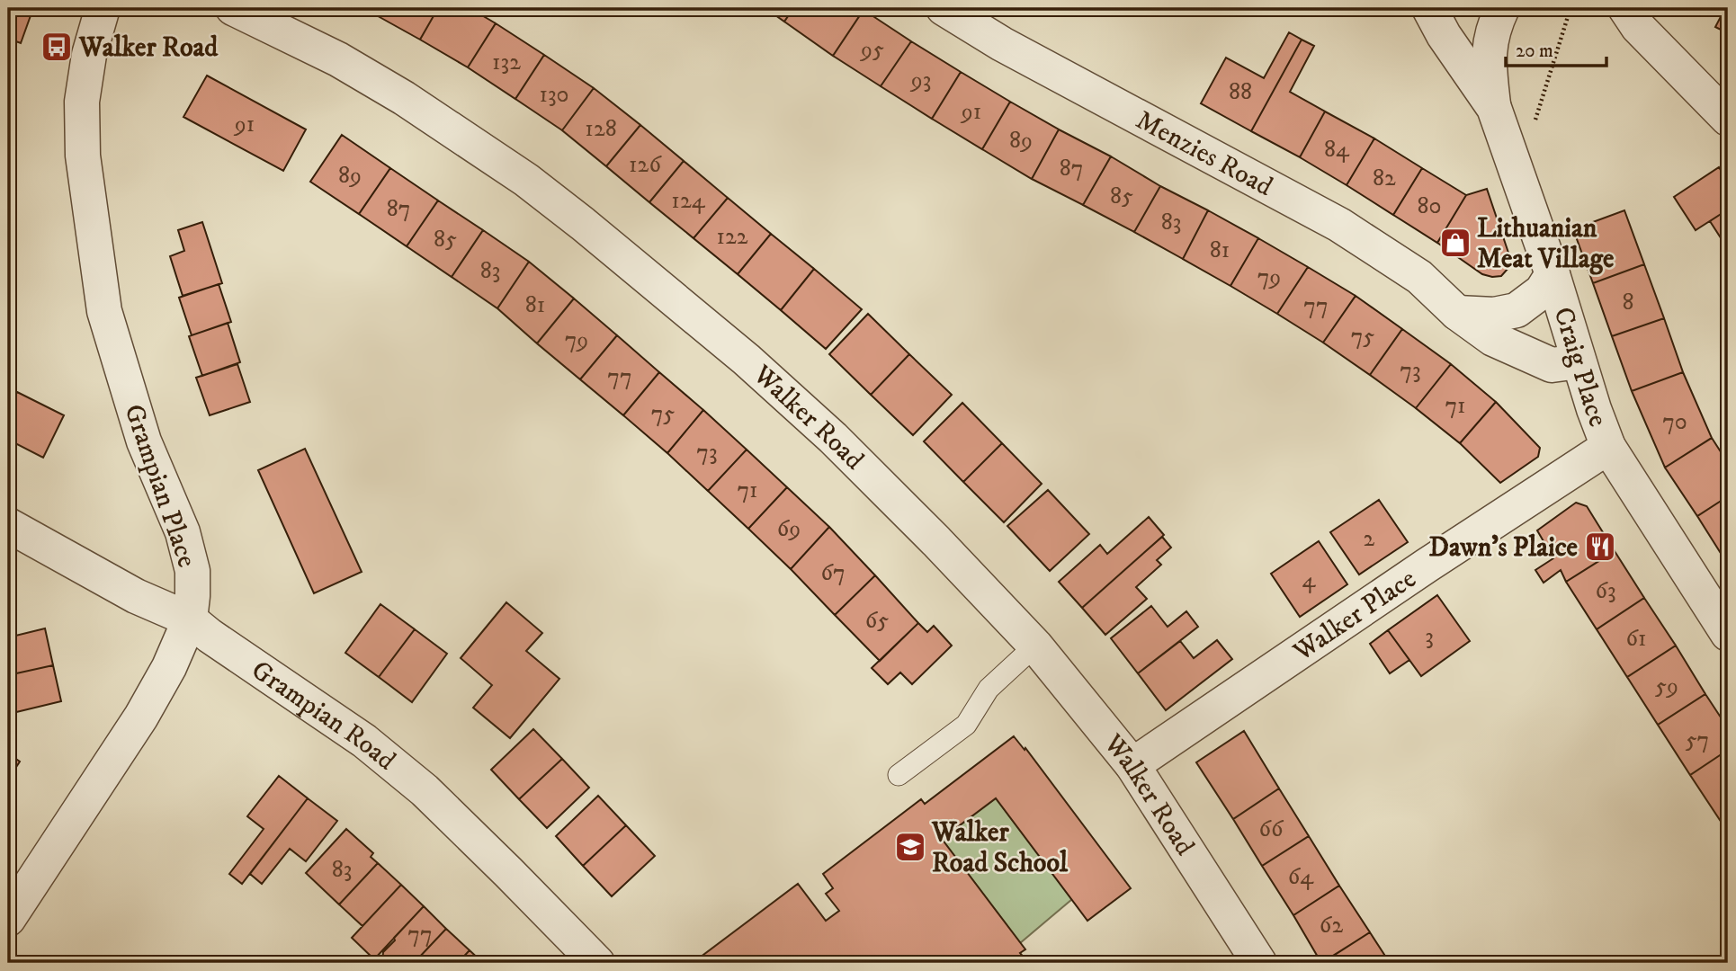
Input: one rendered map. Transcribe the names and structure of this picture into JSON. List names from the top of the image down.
{
  "streets": {
    "street": [
      "Menzies Road",
      "Craig Place",
      "Walker Road",
      "Grampian Place",
      "Walker Place",
      "Grampian Road"
    ]
  },
  "crossings": [
    ["Menzies Road", "Craig Place"],
    ["Craig Place", "Walker Place"],
    ["Walker Road", "Walker Place"],
    ["Grampian Place", "Grampian Road"]
  ],
  "places": {
    "bus stop": ["Walker Road"],
    "shop": ["Lithuanian Meat Village"],
    "restaurant": ["Dawn's Plaice"],
    "school or university": ["Walker Road School"]
  },
  "house_numbers": [
    "95",
    "132",
    "93",
    "88",
    "130",
    "91",
    "91",
    "128",
    "89",
    "84",
    "126",
    "87",
    "89",
    "82",
    "85",
    "124",
    "80",
    "87",
    "83",
    "122",
    "85",
    "81",
    "83",
    "79",
    "8",
    "81",
    "77",
    "75",
    "79",
    "73",
    "77",
    "71",
    "75",
    "70",
    "73",
    "71",
    "69",
    "2",
    "67",
    "4",
    "63",
    "65",
    "3",
    "61",
    "59",
    "57",
    "66",
    "83",
    "64",
    "62",
    "77"
  ],
  "scale_bar": "20 m"
}
